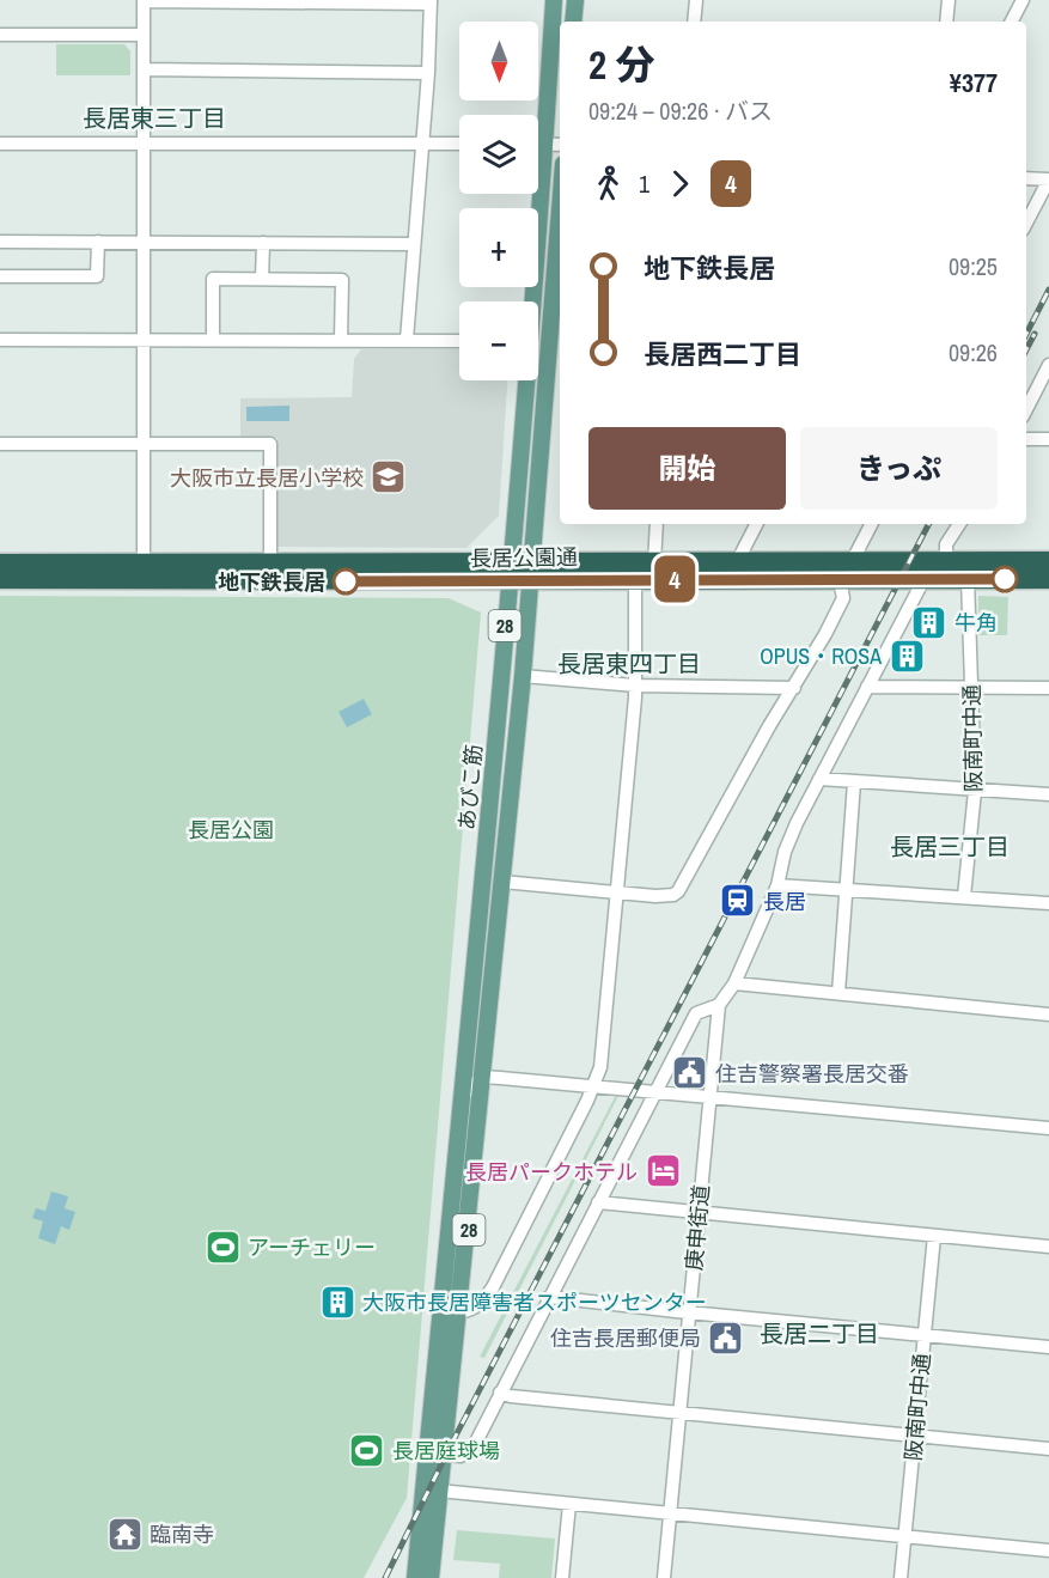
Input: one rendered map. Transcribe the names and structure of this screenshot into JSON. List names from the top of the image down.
{
  "streets": {
    "highway": ["長居公園通"],
    "main road": ["28", "あびこ筋"],
    "street": ["阪南町中通", "庚申街道"]
  },
  "crossings": [
    ["長居公園通", "阪南町中通"],
    ["長居公園通", "あびこ筋"]
  ],
  "districts": [
    "長居東三丁目",
    "長居東四丁目",
    "長居三丁目",
    "長居二丁目"
  ],
  "parks": ["長居公園"],
  "places": {
    "school or university": ["大阪市立長居小学校"],
    "other": ["地下鉄長居"],
    "building": ["牛角", "OPUS・ROSA", "大阪市長居障害者スポーツセンター"],
    "station": ["長居"],
    "public building": ["住吉警察署長居交番", "住吉長居郵便局"],
    "hotel": ["長居パークホテル"],
    "sports": ["アーチェリー", "長居庭球場"],
    "temple": ["臨南寺"]
  },
  "lines": ["bus line 4"],
  "north": "bottom",
  "page": {
    "on_map": "4",
    "map_buttons": ["+", "−"],
    "heading": ["2 分", "09:24 – 09:26 · バス", "¥377"],
    "legs": ["1", "4"],
    "list": [
      {
        "name": "地下鉄長居",
        "value": "09:25"
      },
      {
        "name": "長居西二丁目",
        "value": "09:26"
      }
    ],
    "buttons": ["開始", "きっぷ"]
  }
}
